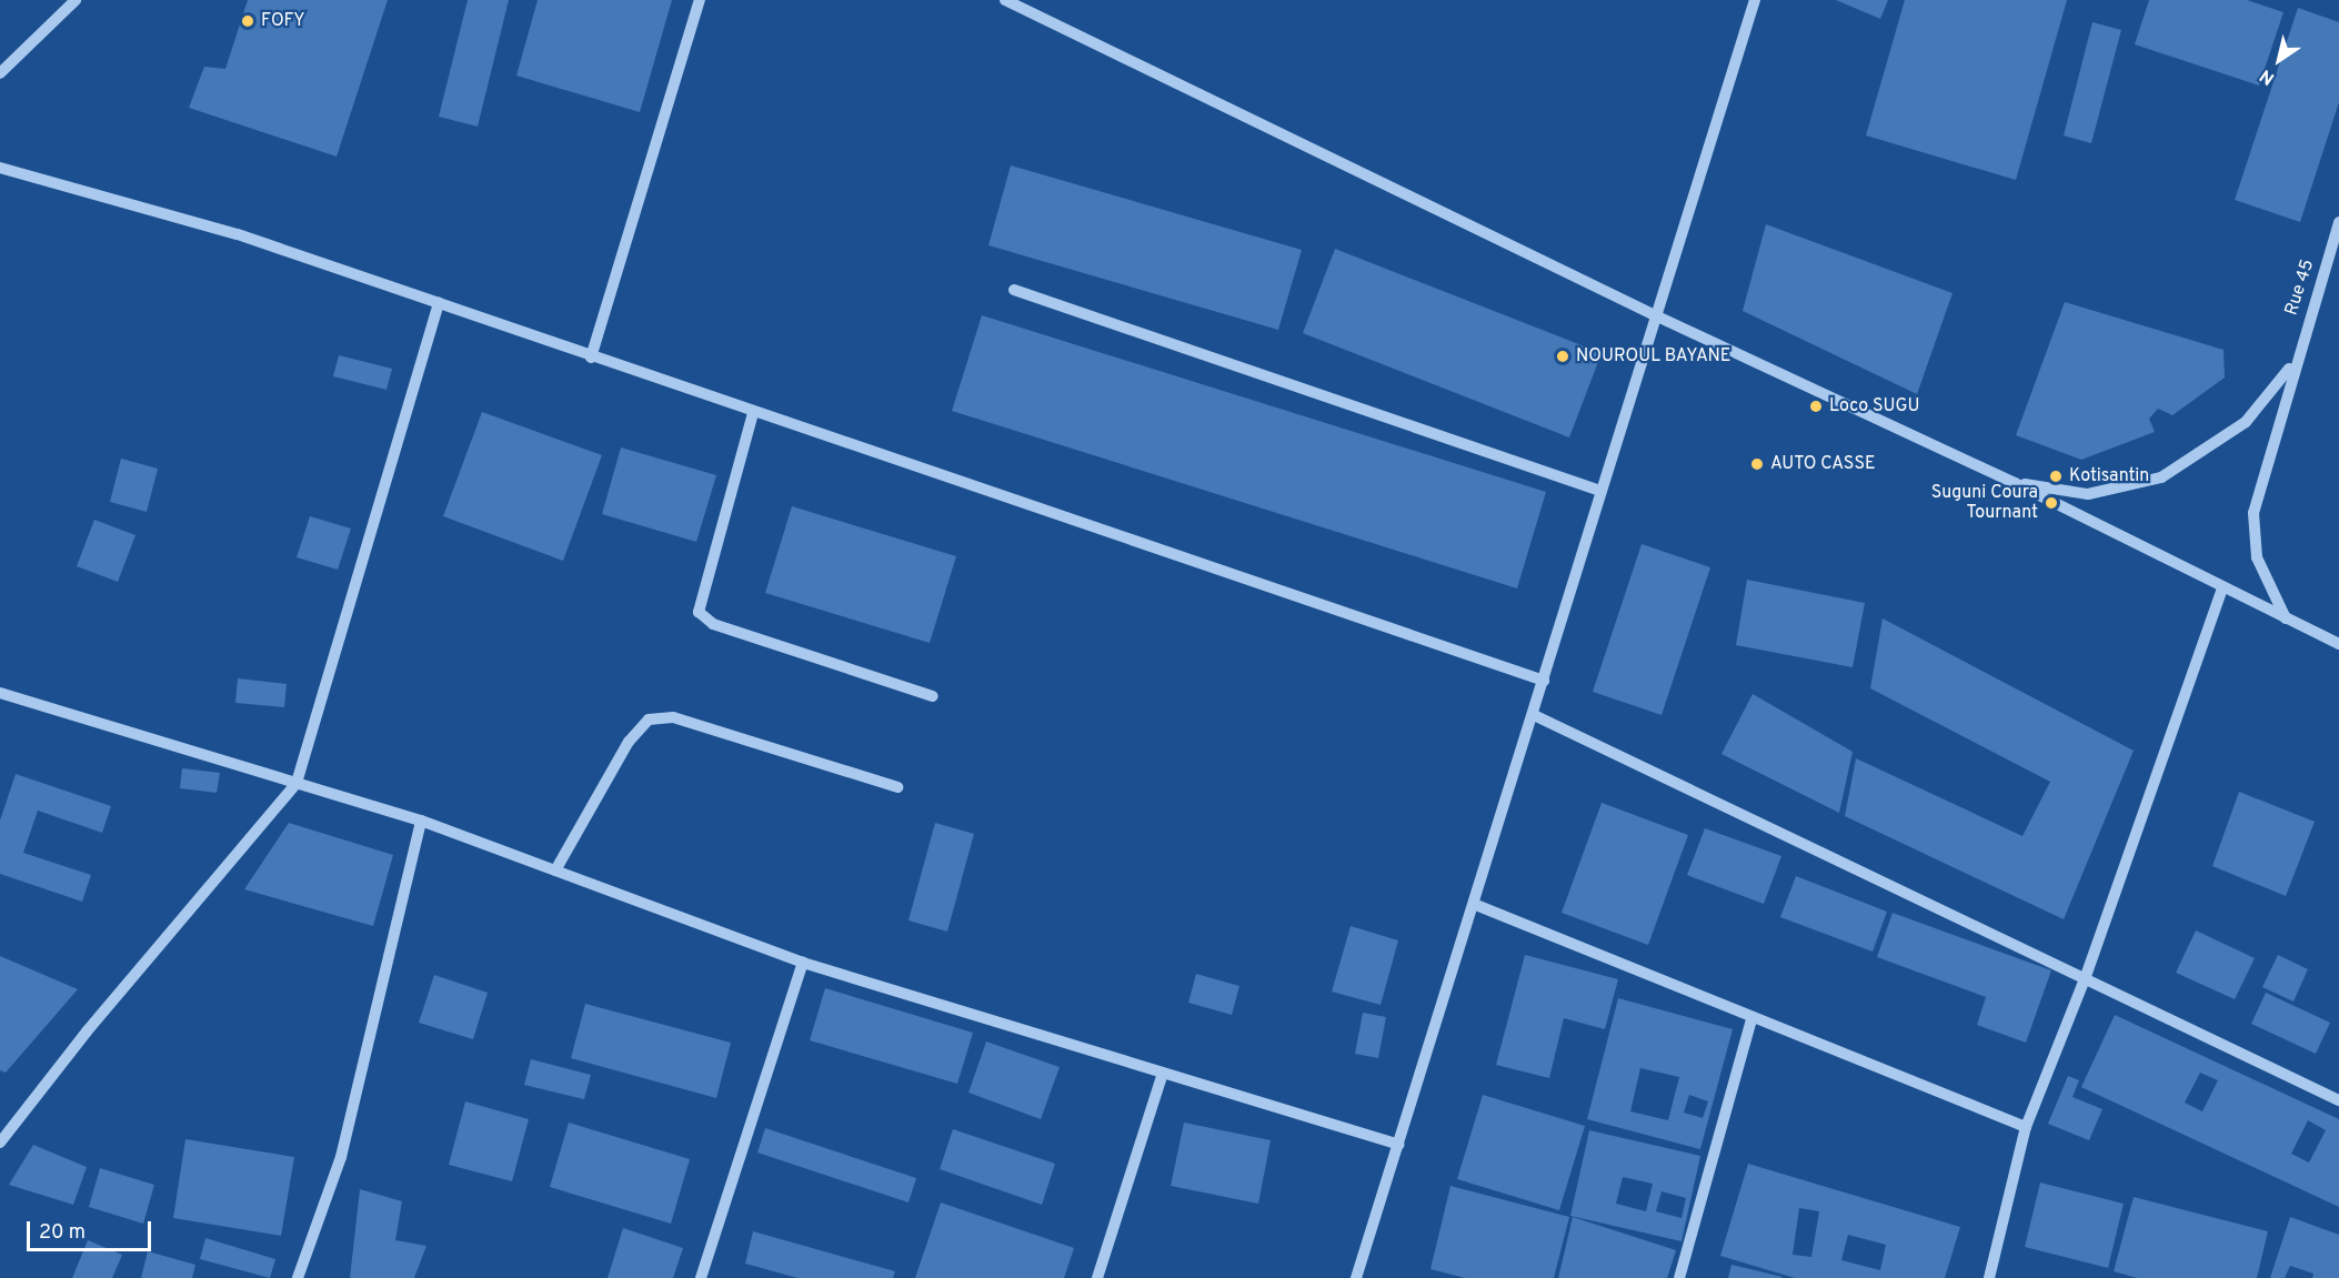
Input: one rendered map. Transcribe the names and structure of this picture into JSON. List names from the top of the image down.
{
  "streets": {
    "street": ["Rue 45"]
  },
  "places": [
    "FOFY",
    "NOUROUL BAYANE",
    "Loco SUGU",
    "AUTO CASSE",
    "Kotisantin",
    "Suguni Coura Tournant"
  ],
  "scale_bar": "20 m",
  "north": "bottom left"
}
